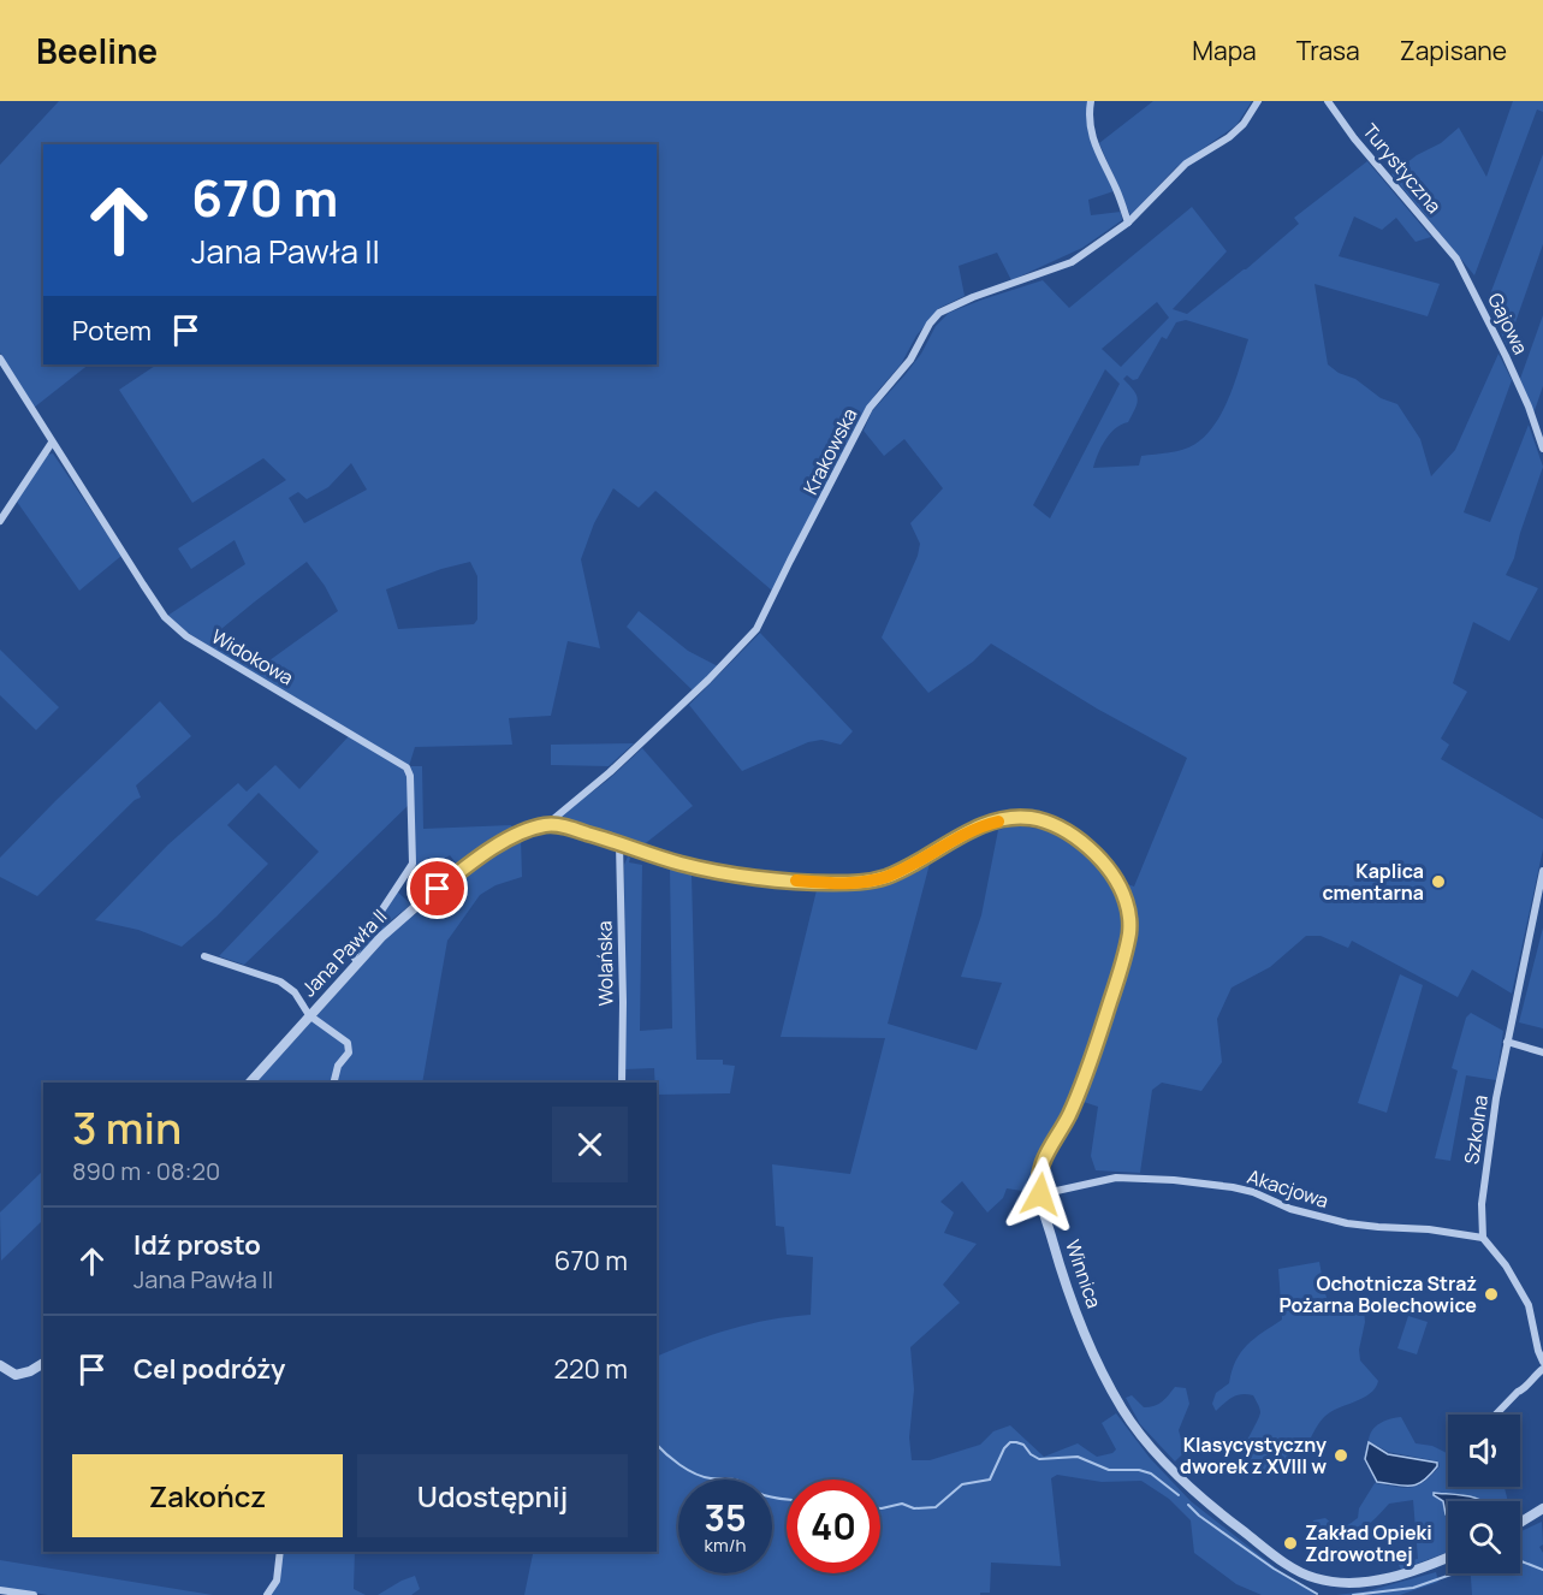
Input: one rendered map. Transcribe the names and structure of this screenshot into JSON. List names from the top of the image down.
{
  "streets": {
    "street": [
      "Turystyczna",
      "Gajowa",
      "Krakowska",
      "Widokowa",
      "Jana Pawła II",
      "Wolańska",
      "Szkolna",
      "Akacjowa",
      "Winnica"
    ]
  },
  "crossings": [
    ["Turystyczna", "Gajowa"],
    ["Krakowska", "Jana Pawła II"],
    ["Widokowa", "Jana Pawła II"],
    ["Jana Pawła II", "Wolańska"],
    ["Jana Pawła II", "Winnica"],
    ["Szkolna", "Akacjowa"],
    ["Akacjowa", "Winnica"]
  ],
  "places": [
    "Kaplica cmentarna",
    "Ochotnicza Straż Pożarna Bolechowice",
    "Klasycystyczny dworek z XVIII w",
    "Zakład Opieki Zdrowotnej"
  ],
  "page": {
    "header": "Beeline",
    "nav": ["Mapa", "Trasa", "Zapisane"],
    "turn": ["670 m", "Jana Pawła II"],
    "then": "Potem",
    "heading": ["3 min", "890 m · 08:20"],
    "list": [
      {
        "name": "Idź prosto",
        "note": "Jana Pawła II",
        "value": "670 m"
      },
      {
        "name": "Cel podróży",
        "value": "220 m"
      }
    ],
    "buttons": ["Zakończ", "Udostępnij"],
    "speed": "35 km/h",
    "limit": "40"
  }
}
